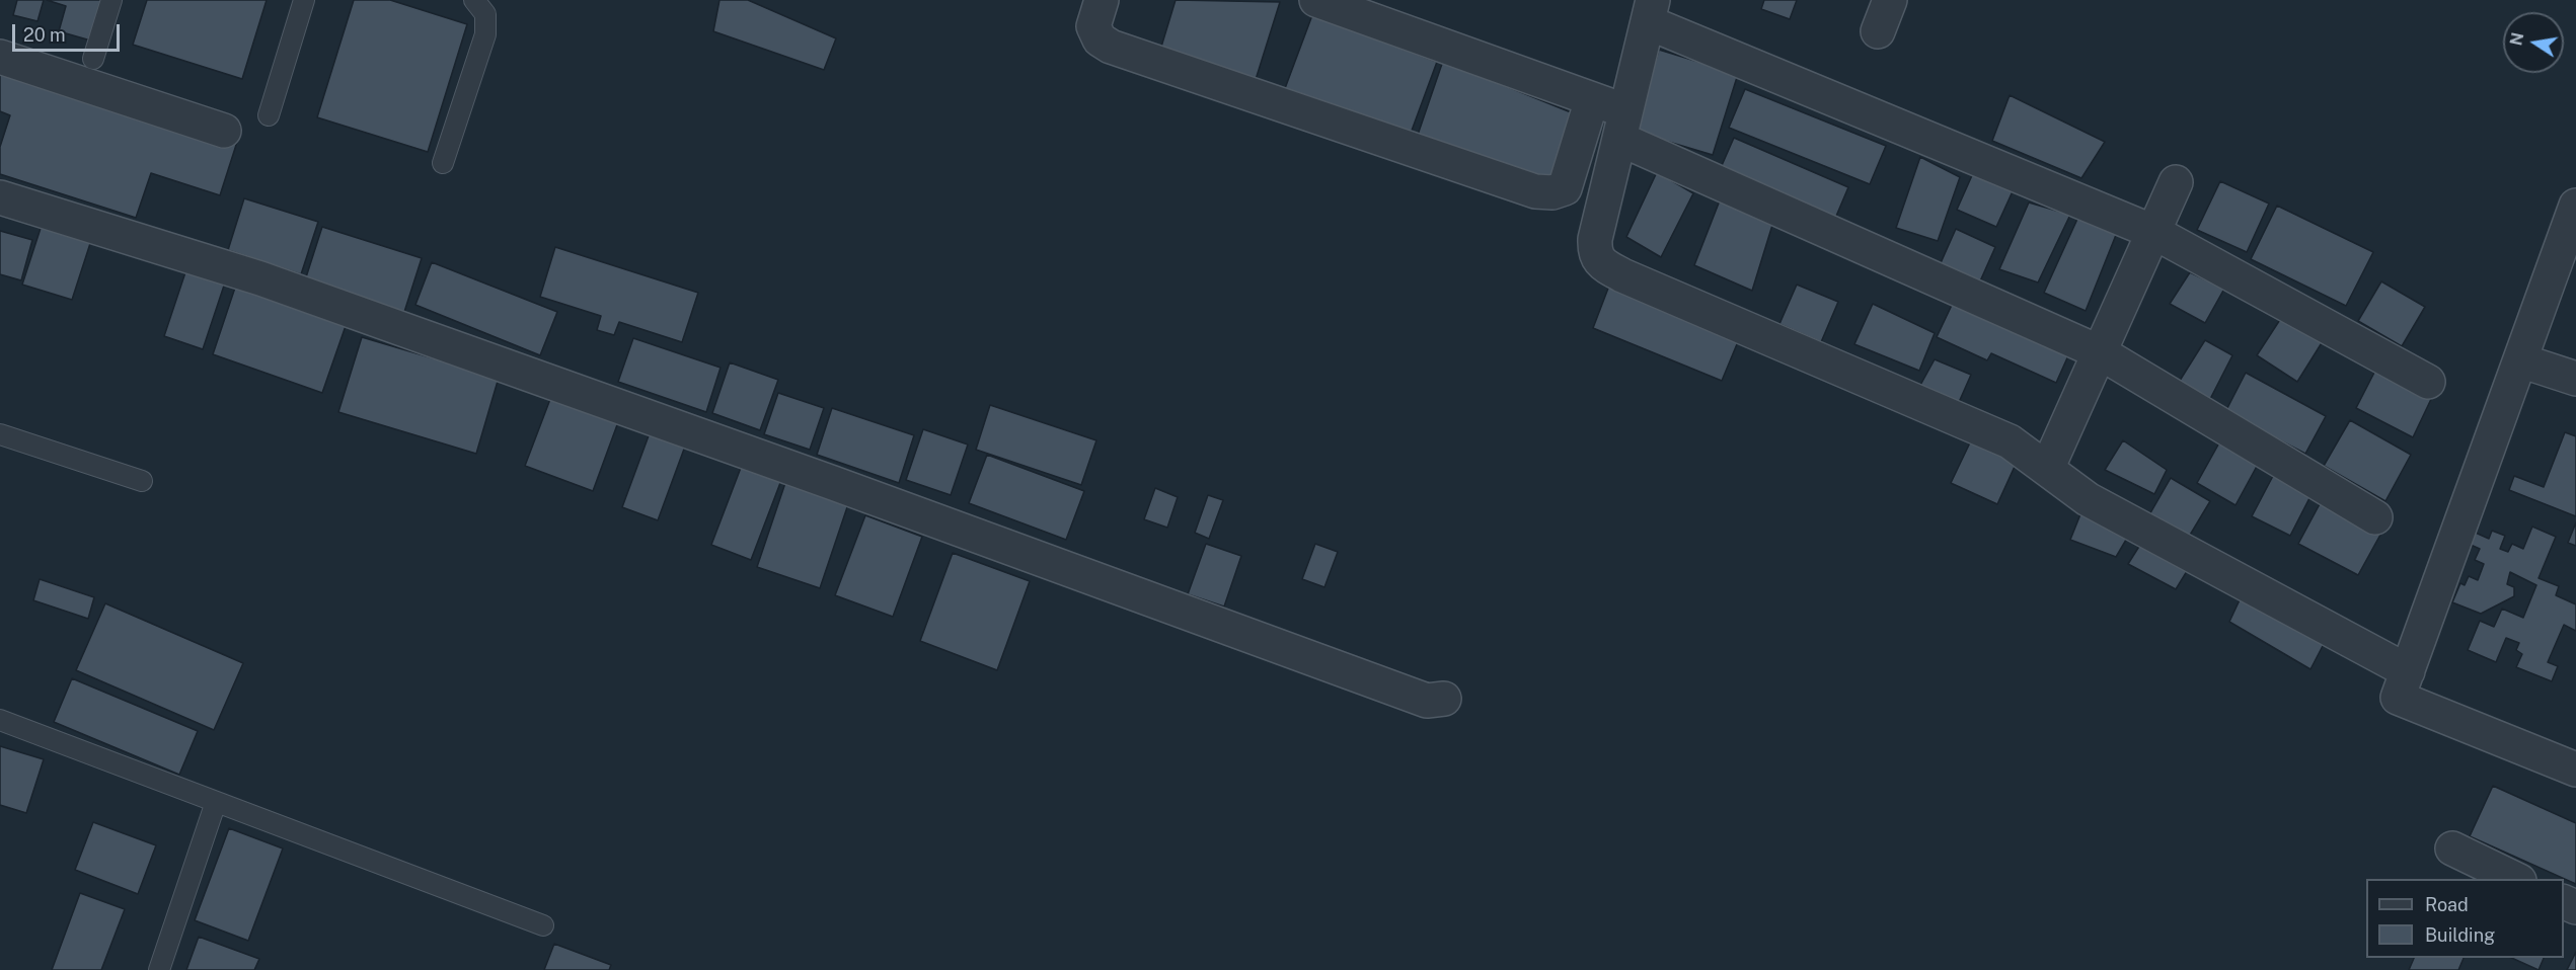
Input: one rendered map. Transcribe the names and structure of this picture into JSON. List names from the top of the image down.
{
  "legend": ["Road", "Building"],
  "scale_bar": "20 m",
  "north": "left"
}
